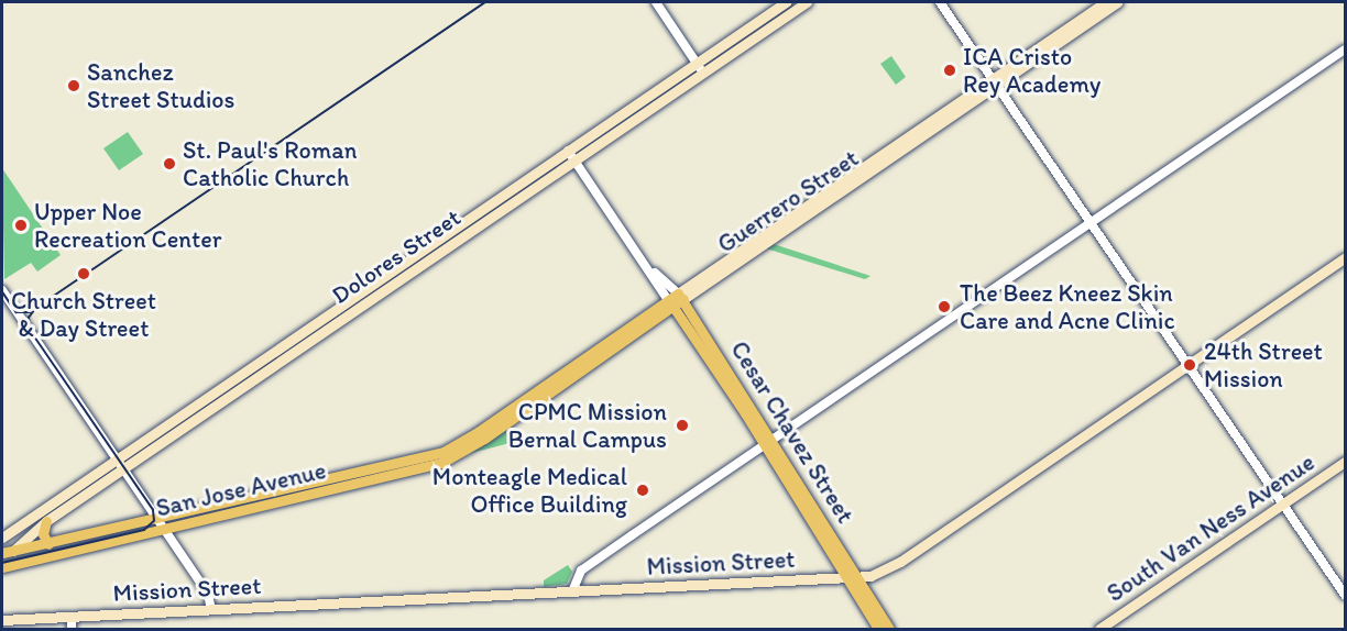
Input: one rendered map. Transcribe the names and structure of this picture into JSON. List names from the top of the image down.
{
  "streets": {
    "main road": [
      "Guerrero Street",
      "Dolores Street",
      "Cesar Chavez Street",
      "San Jose Avenue",
      "South Van Ness Avenue",
      "Mission Street"
    ]
  },
  "crossings": [
    ["Guerrero Street", "Cesar Chavez Street"],
    ["Guerrero Street", "San Jose Avenue"],
    ["Dolores Street", "Cesar Chavez Street"],
    ["Dolores Street", "San Jose Avenue"],
    ["Cesar Chavez Street", "Mission Street"]
  ],
  "places": [
    "ICA Cristo Rey Academy",
    "Sanchez Street Studios",
    "St. Paul's Roman Catholic Church",
    "Upper Noe Recreation Center",
    "Church Street & Day Street",
    "The Beez Kneez Skin Care and Acne Clinic",
    "24th Street Mission",
    "CPMC Mission Bernal Campus",
    "Monteagle Medical Office Building"
  ]
}
